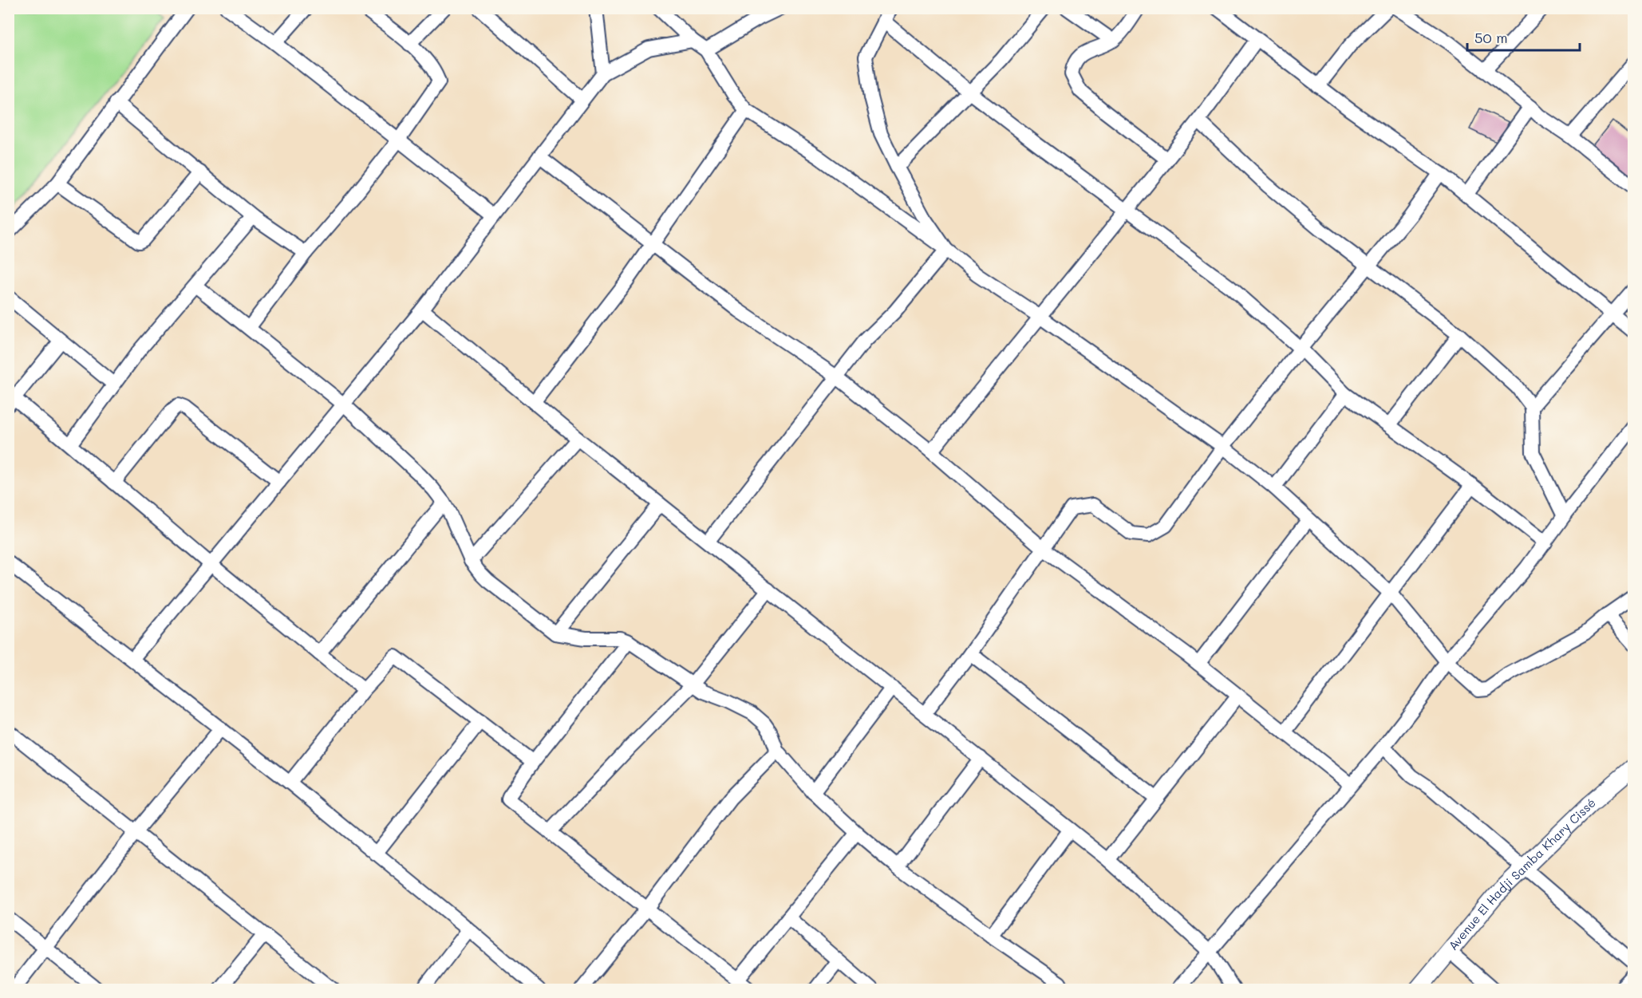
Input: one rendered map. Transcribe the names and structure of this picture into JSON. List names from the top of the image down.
{
  "streets": {
    "street": ["Avenue El Hadji Samba Khary Cissé"]
  },
  "scale_bar": "50 m"
}
